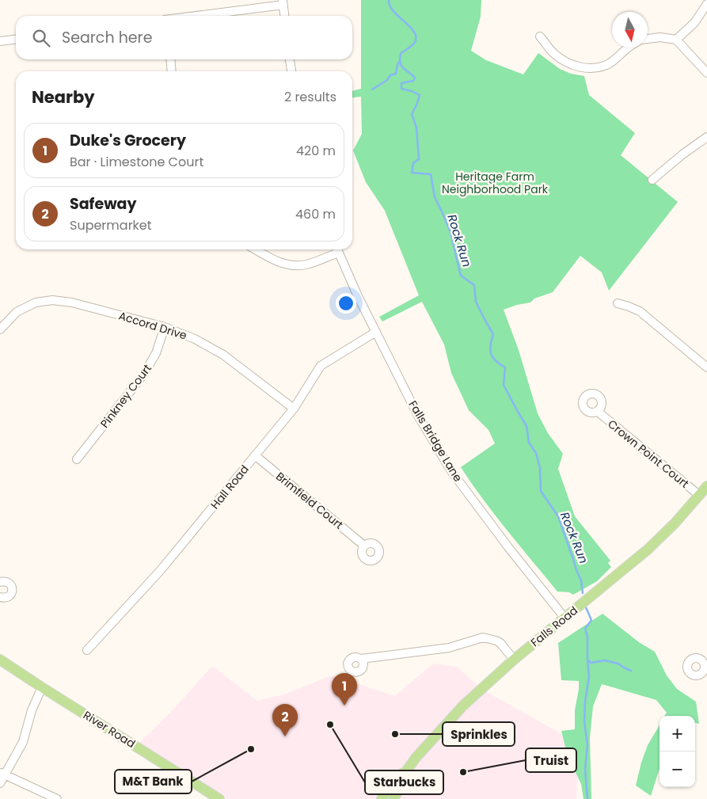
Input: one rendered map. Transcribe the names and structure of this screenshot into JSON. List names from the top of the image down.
{
  "streets": {
    "main road": ["Falls Road", "River Road"],
    "street": [
      "Accord Drive",
      "Pinkney Court",
      "Falls Bridge Lane",
      "Crown Point Court",
      "Hall Road",
      "Brimfield Court"
    ]
  },
  "crossings": [
    ["Accord Drive", "Pinkney Court"],
    ["Accord Drive", "Hall Road"],
    ["Falls Bridge Lane", "Hall Road"],
    ["Falls Bridge Lane", "Falls Road"],
    ["Crown Point Court", "Falls Road"],
    ["Hall Road", "Brimfield Court"]
  ],
  "water": ["Rock Run"],
  "parks": ["Heritage Farm Neighborhood Park"],
  "places": [
    "Starbucks",
    "Sprinkles",
    "M&T Bank",
    "Truist"
  ],
  "north": "bottom",
  "page": {
    "search": "Search here",
    "heading": ["Nearby", "2 results"],
    "list": [
      {
        "mark": "1",
        "name": "Duke's Grocery",
        "note": "Bar · Limestone Court",
        "value": "420 m"
      },
      {
        "mark": "2",
        "name": "Safeway",
        "note": "Supermarket",
        "value": "460 m"
      }
    ],
    "pins": ["1", "2"],
    "map_buttons": ["+", "−"]
  }
}
